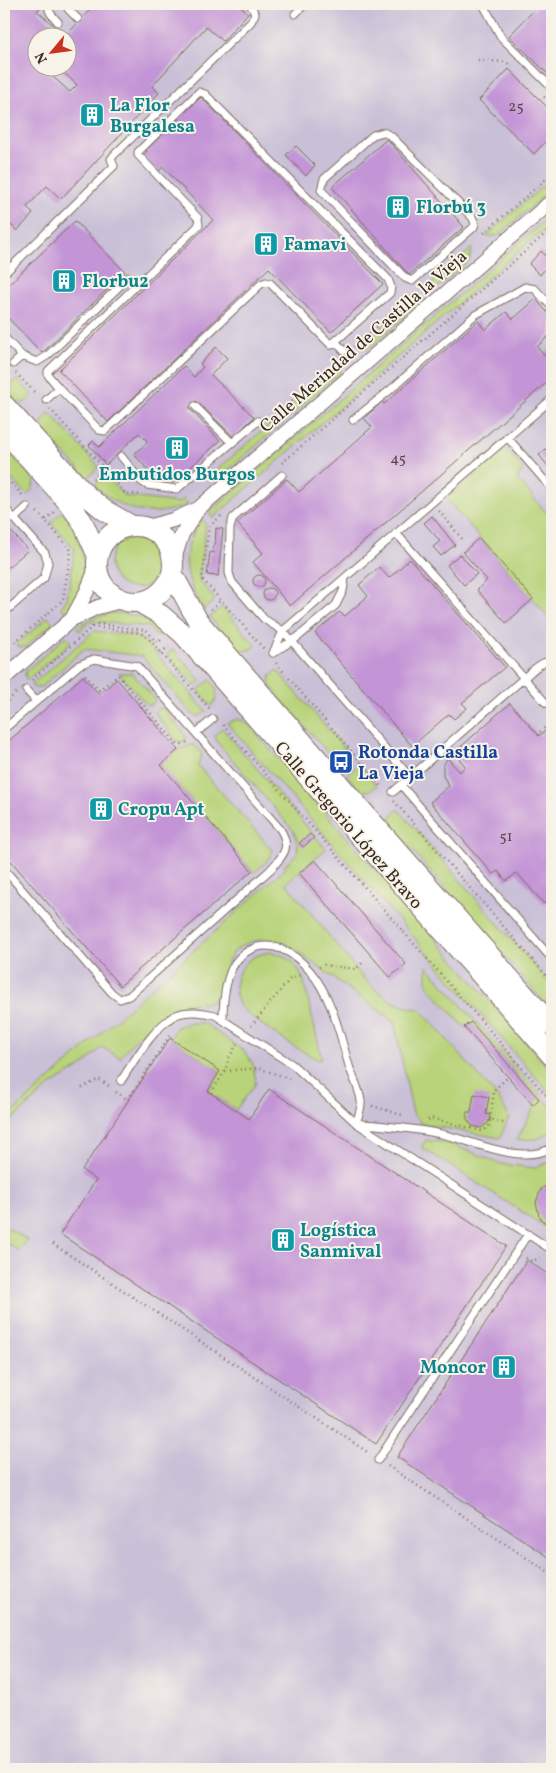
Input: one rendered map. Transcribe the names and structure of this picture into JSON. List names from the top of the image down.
{
  "streets": {
    "main road": ["Calle Gregorio López Bravo"],
    "street": ["Calle Merindad de Castilla la Vieja"]
  },
  "crossings": [
    ["Calle Merindad de Castilla la Vieja", "Calle Gregorio López Bravo"]
  ],
  "places": {
    "building": [
      "La Flor Burgalesa",
      "Florbú 3",
      "Famavi",
      "Florbu2",
      "Embutidos Burgos",
      "Cropu Apt",
      "Logística Sanmival",
      "Moncor"
    ],
    "bus stop": ["Rotonda Castilla La Vieja"]
  },
  "house_numbers": ["25", "45", "51"],
  "north": "bottom left"
}
